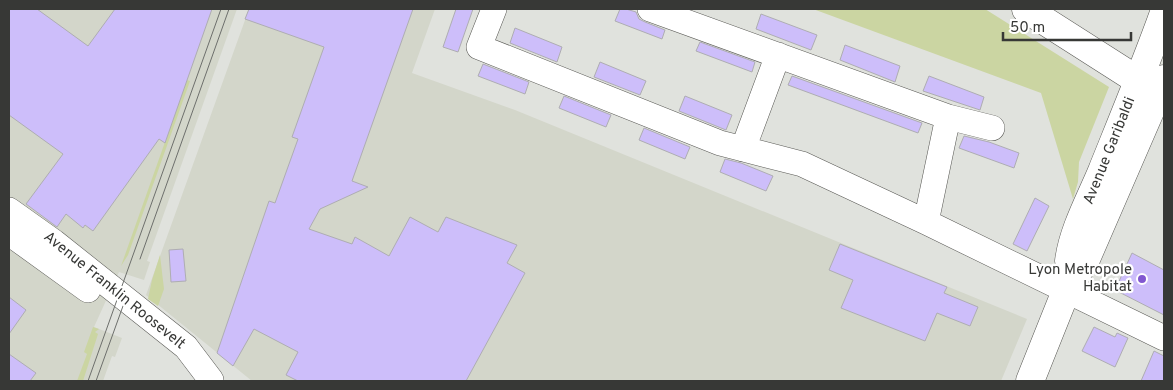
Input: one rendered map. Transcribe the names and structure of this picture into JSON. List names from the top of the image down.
{
  "streets": {
    "main road": ["Avenue Garibaldi"],
    "street": ["Avenue Franklin Roosevelt"]
  },
  "places": ["Lyon Metropole Habitat"],
  "scale_bar": "50 m"
}
